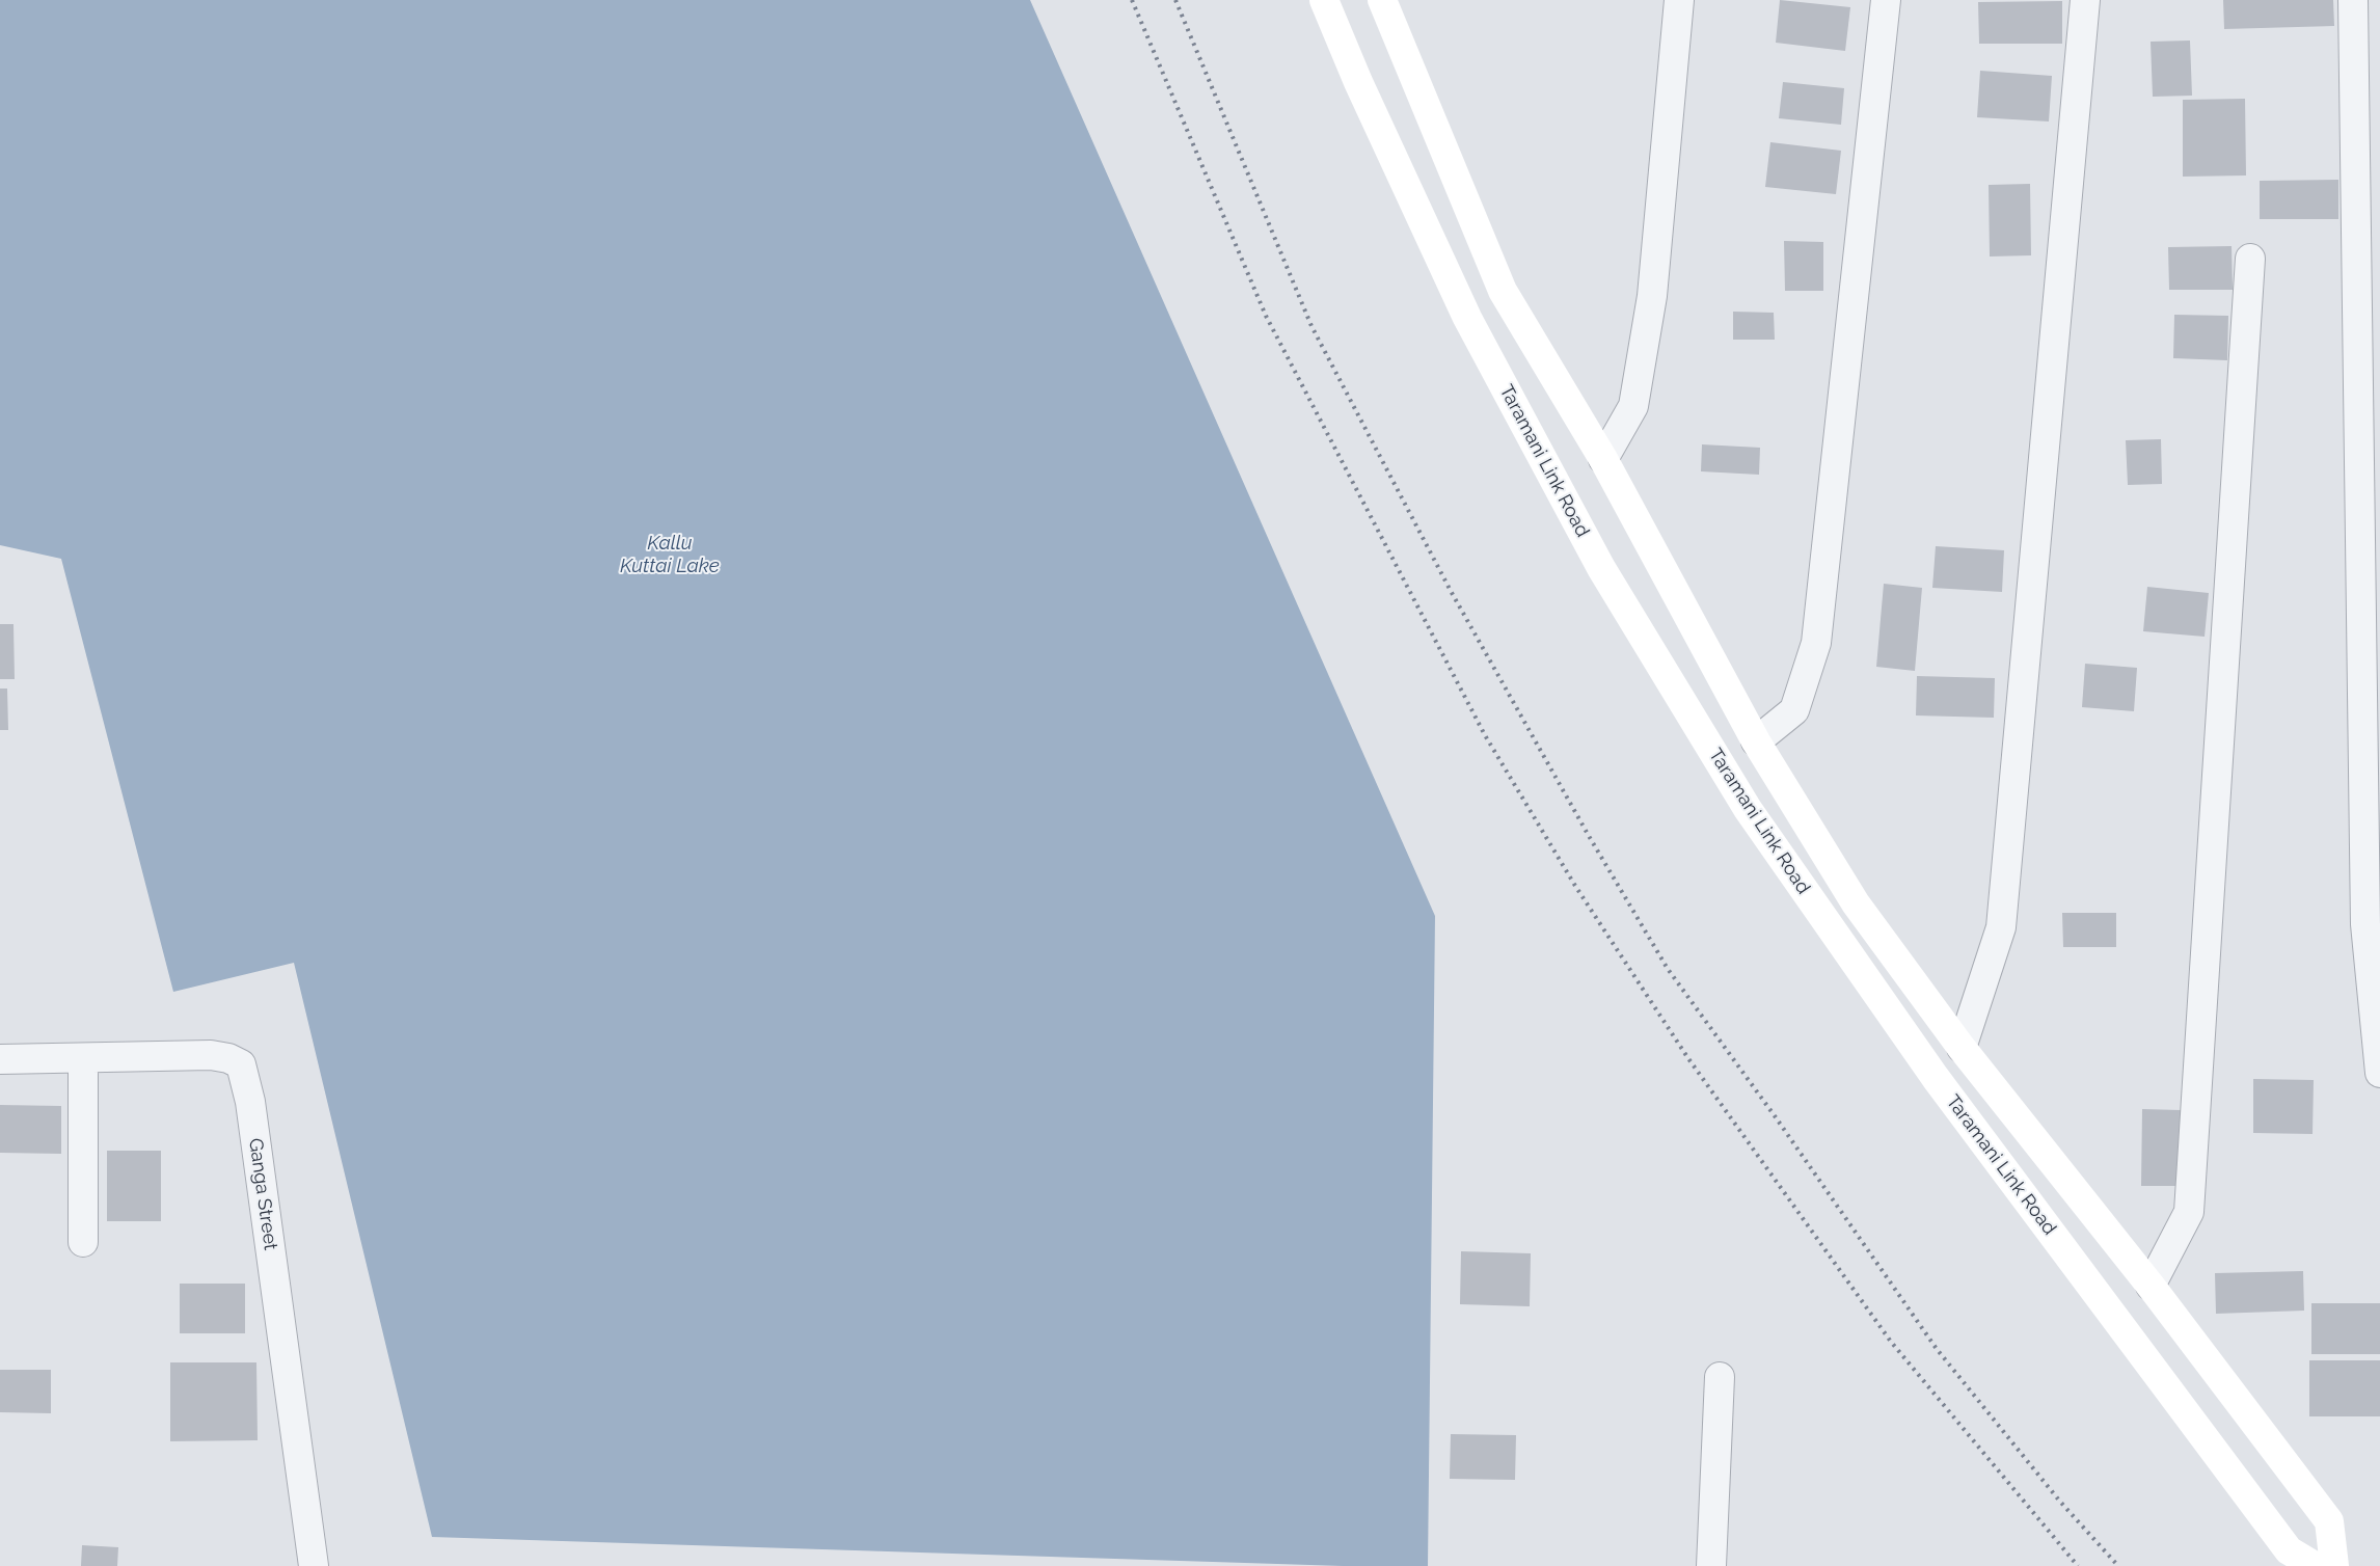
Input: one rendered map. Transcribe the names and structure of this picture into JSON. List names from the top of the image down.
{
  "streets": {
    "street": ["Taramani Link Road", "Ganga Street"]
  },
  "water": ["Kallu Kuttai Lake"]
}
